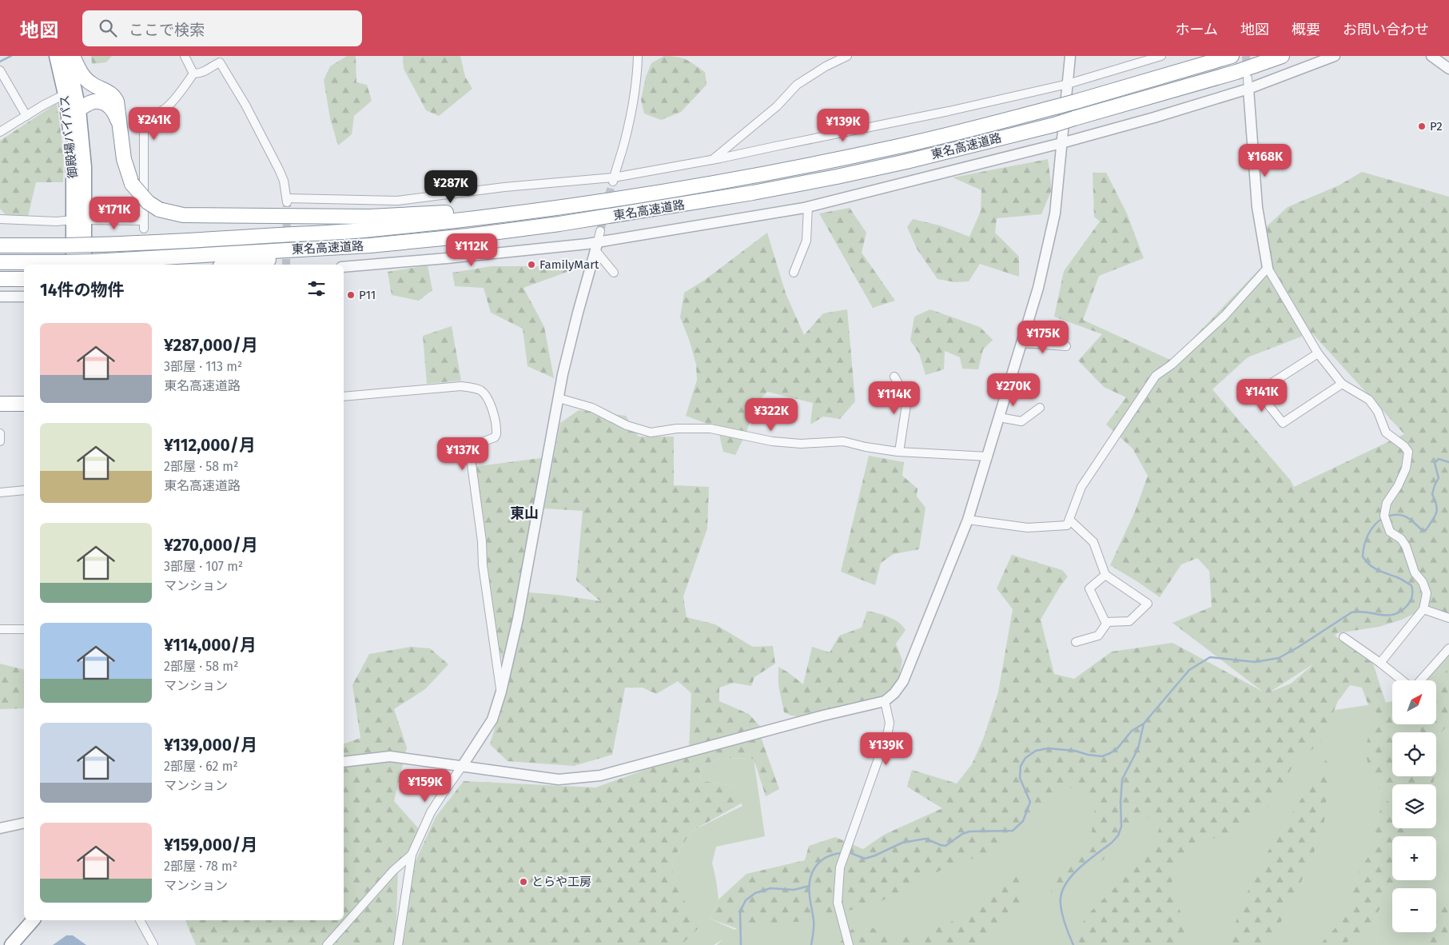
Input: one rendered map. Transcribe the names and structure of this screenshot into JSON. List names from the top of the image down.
{
  "streets": {
    "highway": ["御殿場バイパス", "東名高速道路"]
  },
  "crossings": [
    ["御殿場バイパス", "東名高速道路"]
  ],
  "districts": ["東山"],
  "places": [
    "P2",
    "FamilyMart",
    "P11",
    "とらや工房"
  ],
  "north": "top right",
  "page": {
    "header": "地図",
    "search": "ここで検索",
    "nav": [
      "ホーム",
      "地図",
      "概要",
      "お問い合わせ"
    ],
    "price": [
      "¥241K",
      "¥139K",
      "¥168K",
      "¥287K",
      "¥171K",
      "¥112K",
      "¥175K",
      "¥270K",
      "¥141K",
      "¥114K",
      "¥322K",
      "¥137K",
      "¥139K",
      "¥159K"
    ],
    "heading": "14件の物件",
    "list": [
      {
        "name": "¥287,000/月",
        "note": "3部屋 · 113 m² · 東名高速道路"
      },
      {
        "name": "¥112,000/月",
        "note": "2部屋 · 58 m² · 東名高速道路"
      },
      {
        "name": "¥270,000/月",
        "note": "3部屋 · 107 m² · マンション"
      },
      {
        "name": "¥114,000/月",
        "note": "2部屋 · 58 m² · マンション"
      },
      {
        "name": "¥139,000/月",
        "note": "2部屋 · 62 m² · マンション"
      },
      {
        "name": "¥159,000/月",
        "note": "2部屋 · 78 m² · マンション"
      }
    ],
    "map_buttons": ["+", "−"]
  }
}
